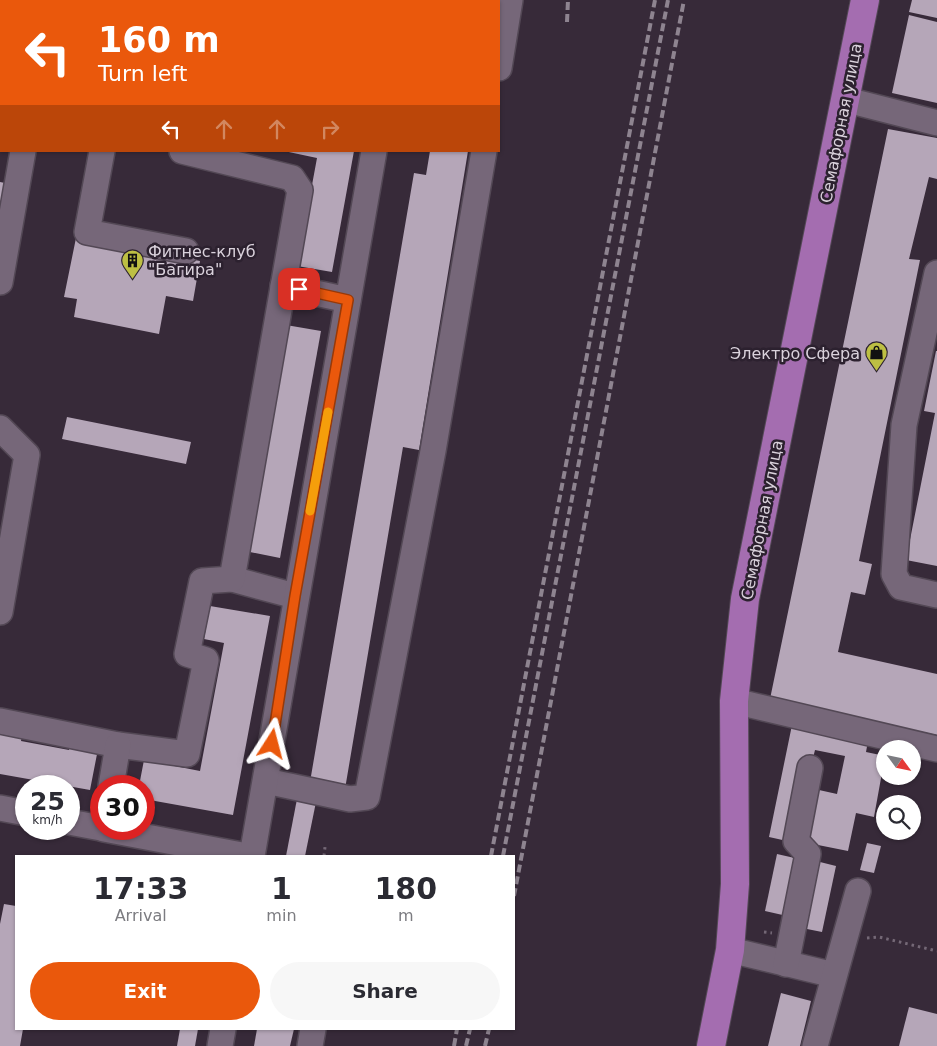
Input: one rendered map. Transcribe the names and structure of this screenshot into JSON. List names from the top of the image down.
{
  "streets": {
    "highway": ["Семафорная улица"]
  },
  "places": {
    "building": ["Фитнес-клуб \"Багира\""],
    "shop": ["Электро Сфера"]
  },
  "north": "bottom right",
  "page": {
    "turn": ["160 m", "Turn left"],
    "speed": "25 km/h",
    "limit": "30",
    "eta": [
      "17:33",
      "Arrival",
      "1",
      "min",
      "180",
      "m"
    ],
    "buttons": ["Exit", "Share"]
  }
}
